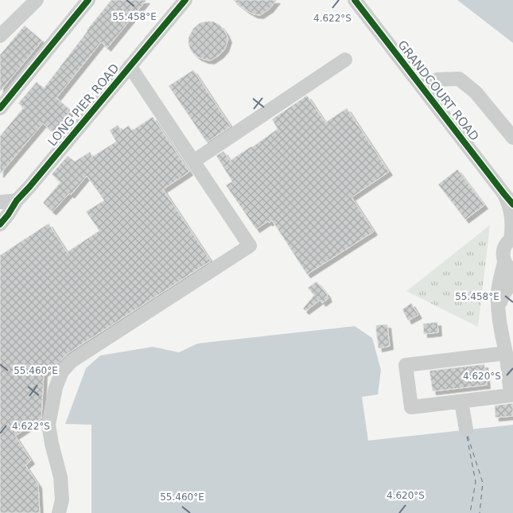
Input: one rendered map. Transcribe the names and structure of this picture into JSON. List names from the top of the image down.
{
  "streets": {
    "street": ["GRANDCOURT ROAD", "LONG PIER ROAD"]
  },
  "coordinates": [
    "55.458°E",
    "4.622°S",
    "55.460°E",
    "4.620°S"
  ]
}
